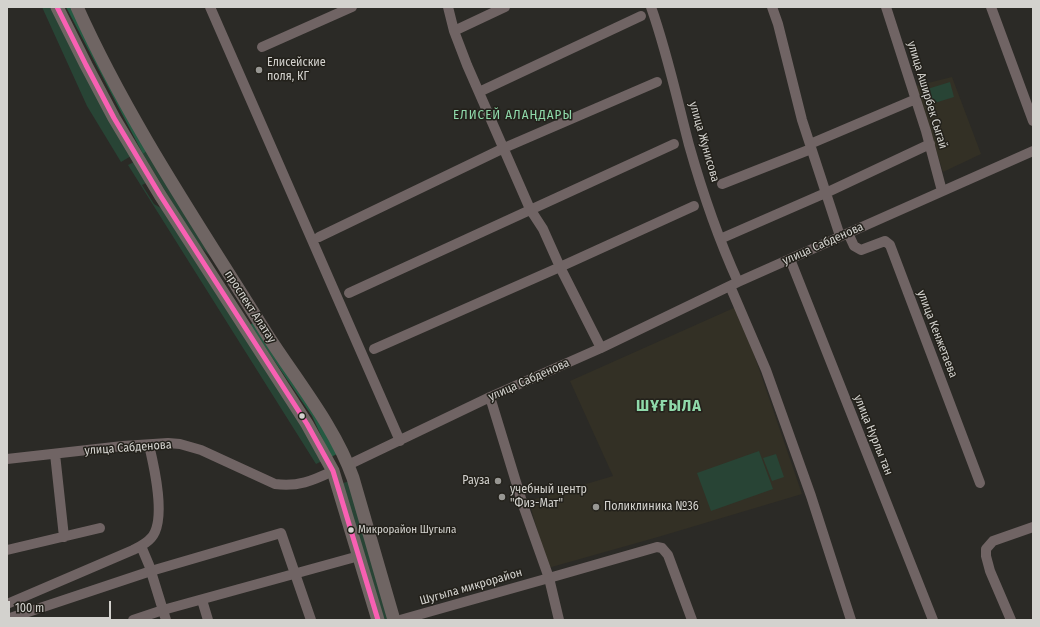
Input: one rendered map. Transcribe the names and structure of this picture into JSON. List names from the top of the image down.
{
  "streets": {
    "main road": ["улица Сабденова", "проспект Алатау"],
    "street": [
      "улица Аширбек Сыгай",
      "улица Жунисова",
      "улица Кенжетаева",
      "улица Нурлы тан",
      "Шугыла микрорайон"
    ]
  },
  "crossings": [
    ["улица Аширбек Сыгай", "улица Сабденова"],
    ["улица Жунисова", "улица Сабденова"],
    ["улица Сабденова", "проспект Алатау"],
    ["улица Сабденова", "улица Кенжетаева"],
    ["улица Сабденова", "улица Нурлы тан"]
  ],
  "districts": ["ЕЛИСЕЙ АЛАҢДАРЫ", "ШҰҒЫЛА"],
  "places": [
    "Елисейские поля, КГ",
    "Рауза",
    "учебный центр \"Физ-Мат\"",
    "Поликлиника №36",
    "Микрорайон Шугыла"
  ],
  "scale_bar": "100 m"
}
